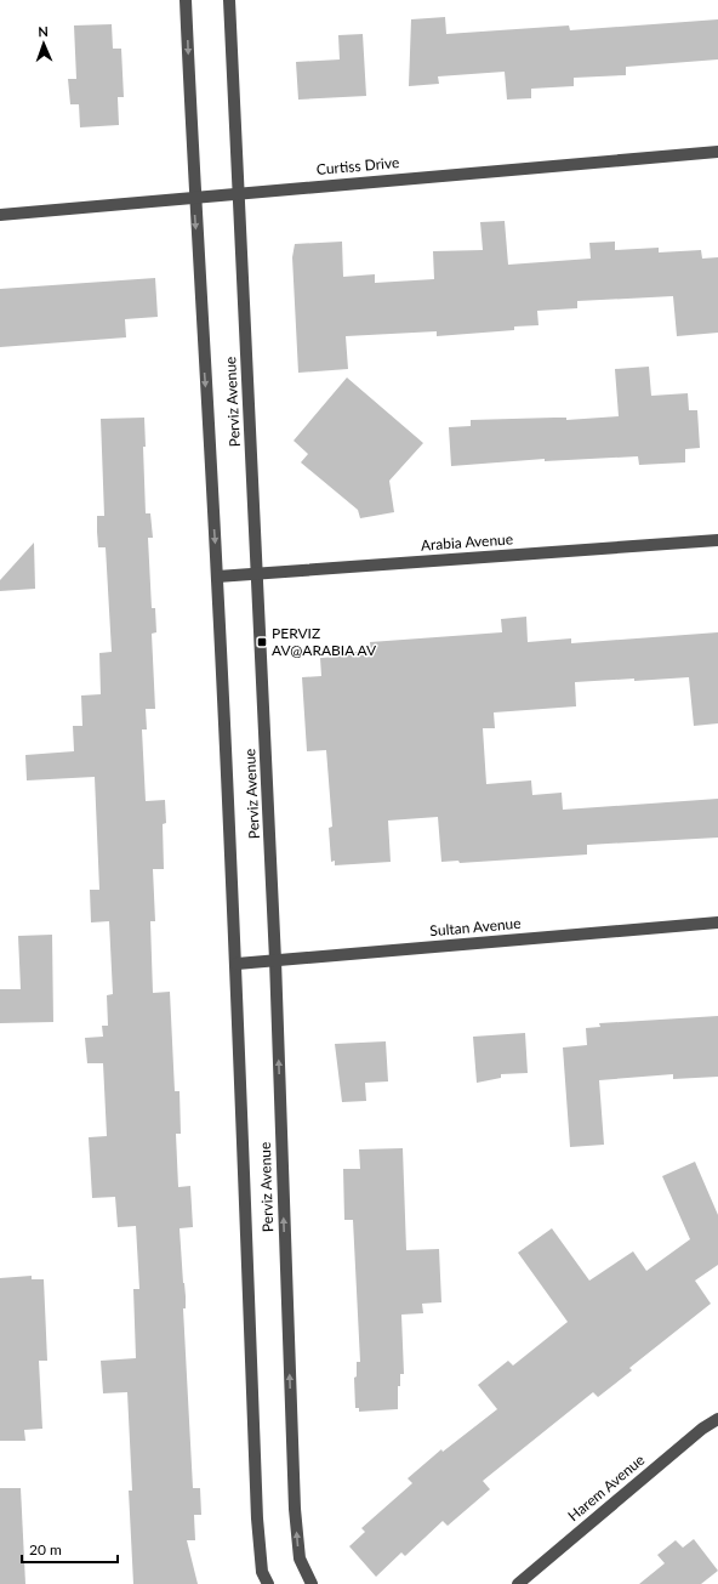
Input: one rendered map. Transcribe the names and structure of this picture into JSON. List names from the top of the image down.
{
  "streets": {
    "street": [
      "Curtiss Drive",
      "Perviz Avenue",
      "Arabia Avenue",
      "Sultan Avenue",
      "Harem Avenue"
    ]
  },
  "crossings": [
    ["Curtiss Drive", "Perviz Avenue"],
    ["Perviz Avenue", "Arabia Avenue"],
    ["Perviz Avenue", "Sultan Avenue"]
  ],
  "places": {
    "transit": ["PERVIZ AV@ARABIA AV"]
  },
  "scale_bar": "20 m",
  "north": "top"
}
